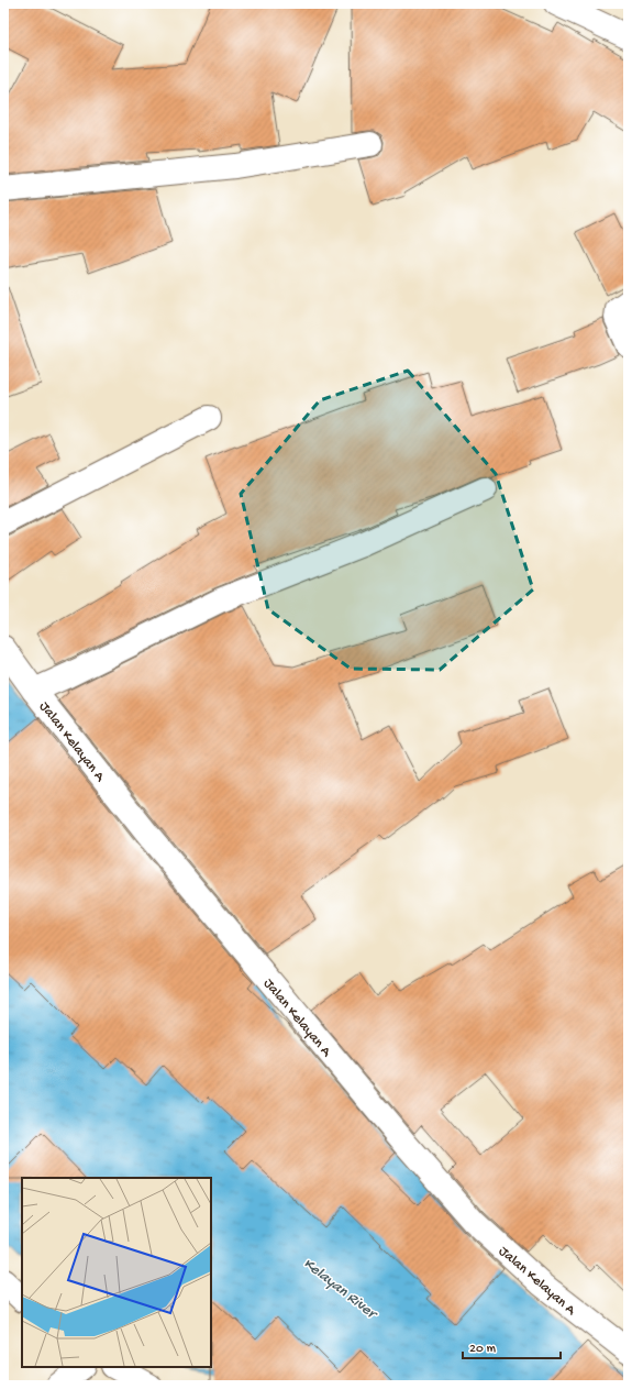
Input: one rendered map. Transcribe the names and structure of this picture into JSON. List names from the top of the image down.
{
  "streets": {
    "street": ["Jalan Kelayan A"]
  },
  "water": ["Kelayan River"],
  "scale_bar": "20 m"
}
